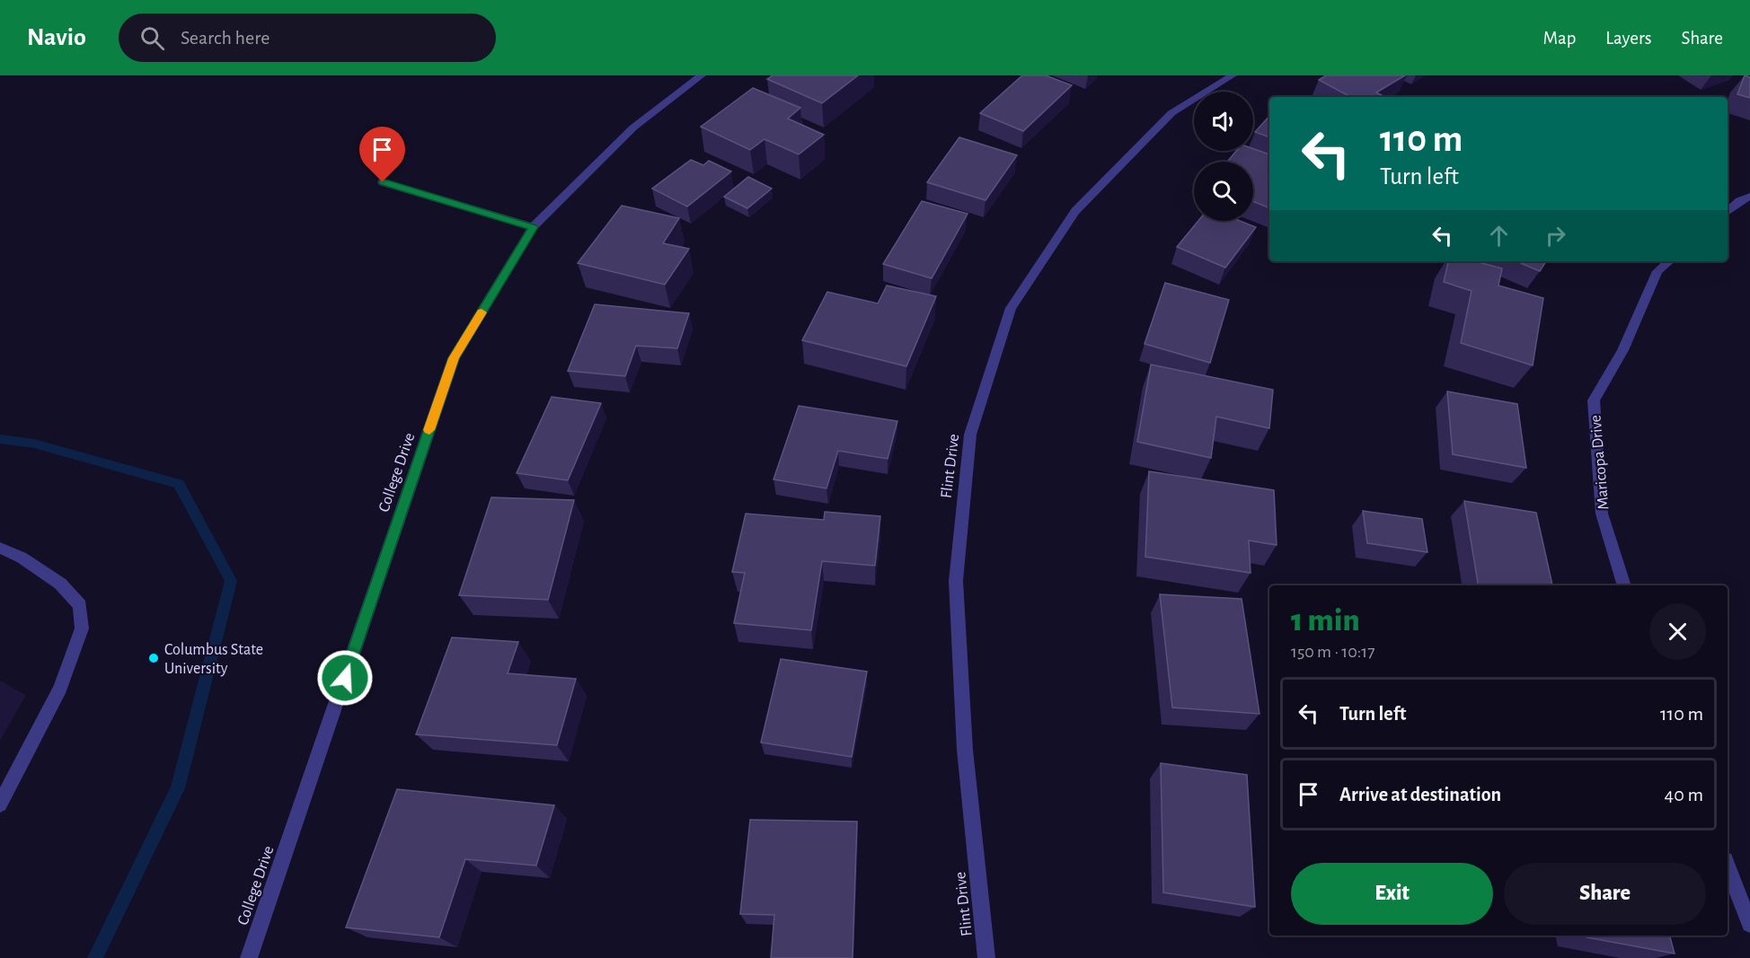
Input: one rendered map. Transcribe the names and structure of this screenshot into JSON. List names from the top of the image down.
{
  "streets": {
    "street": ["Maricopa Drive", "Flint Drive", "College Drive"]
  },
  "places": ["Columbus State University"],
  "page": {
    "header": "Navio",
    "search": "Search here",
    "nav": ["Map", "Layers", "Share"],
    "turn": ["110 m", "Turn left"],
    "heading": ["1 min", "150 m · 10:17"],
    "list": [
      {
        "name": "Turn left",
        "value": "110 m"
      },
      {
        "name": "Arrive at destination",
        "value": "40 m"
      }
    ],
    "buttons": ["Exit", "Share"]
  }
}
